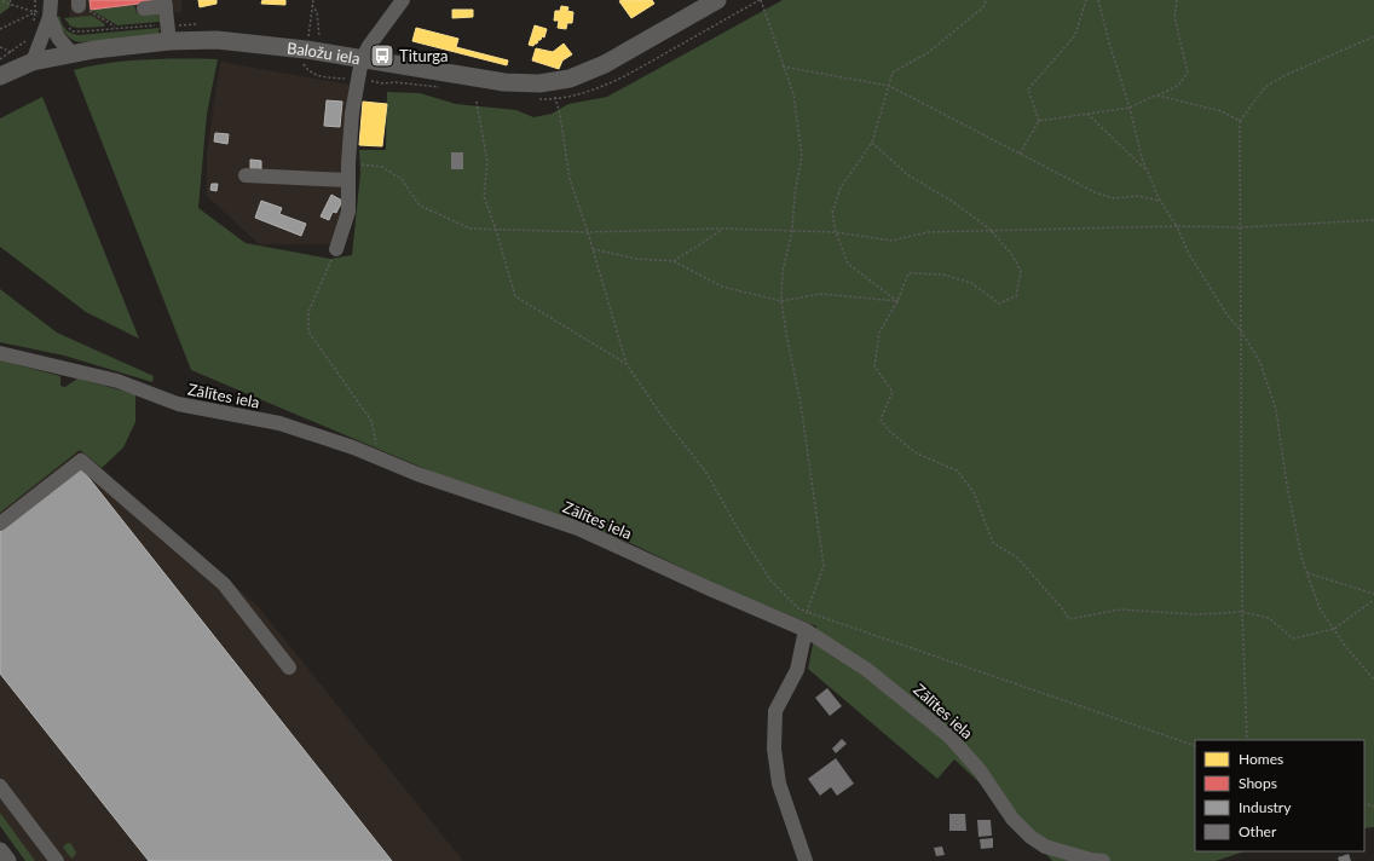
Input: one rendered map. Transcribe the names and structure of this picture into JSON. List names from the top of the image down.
{
  "streets": {
    "main road": ["Baložu iela"],
    "street": ["Zālītes iela"]
  },
  "places": {
    "bus stop": ["Titurga"]
  },
  "legend": [
    "Homes",
    "Shops",
    "Industry",
    "Other"
  ]
}
